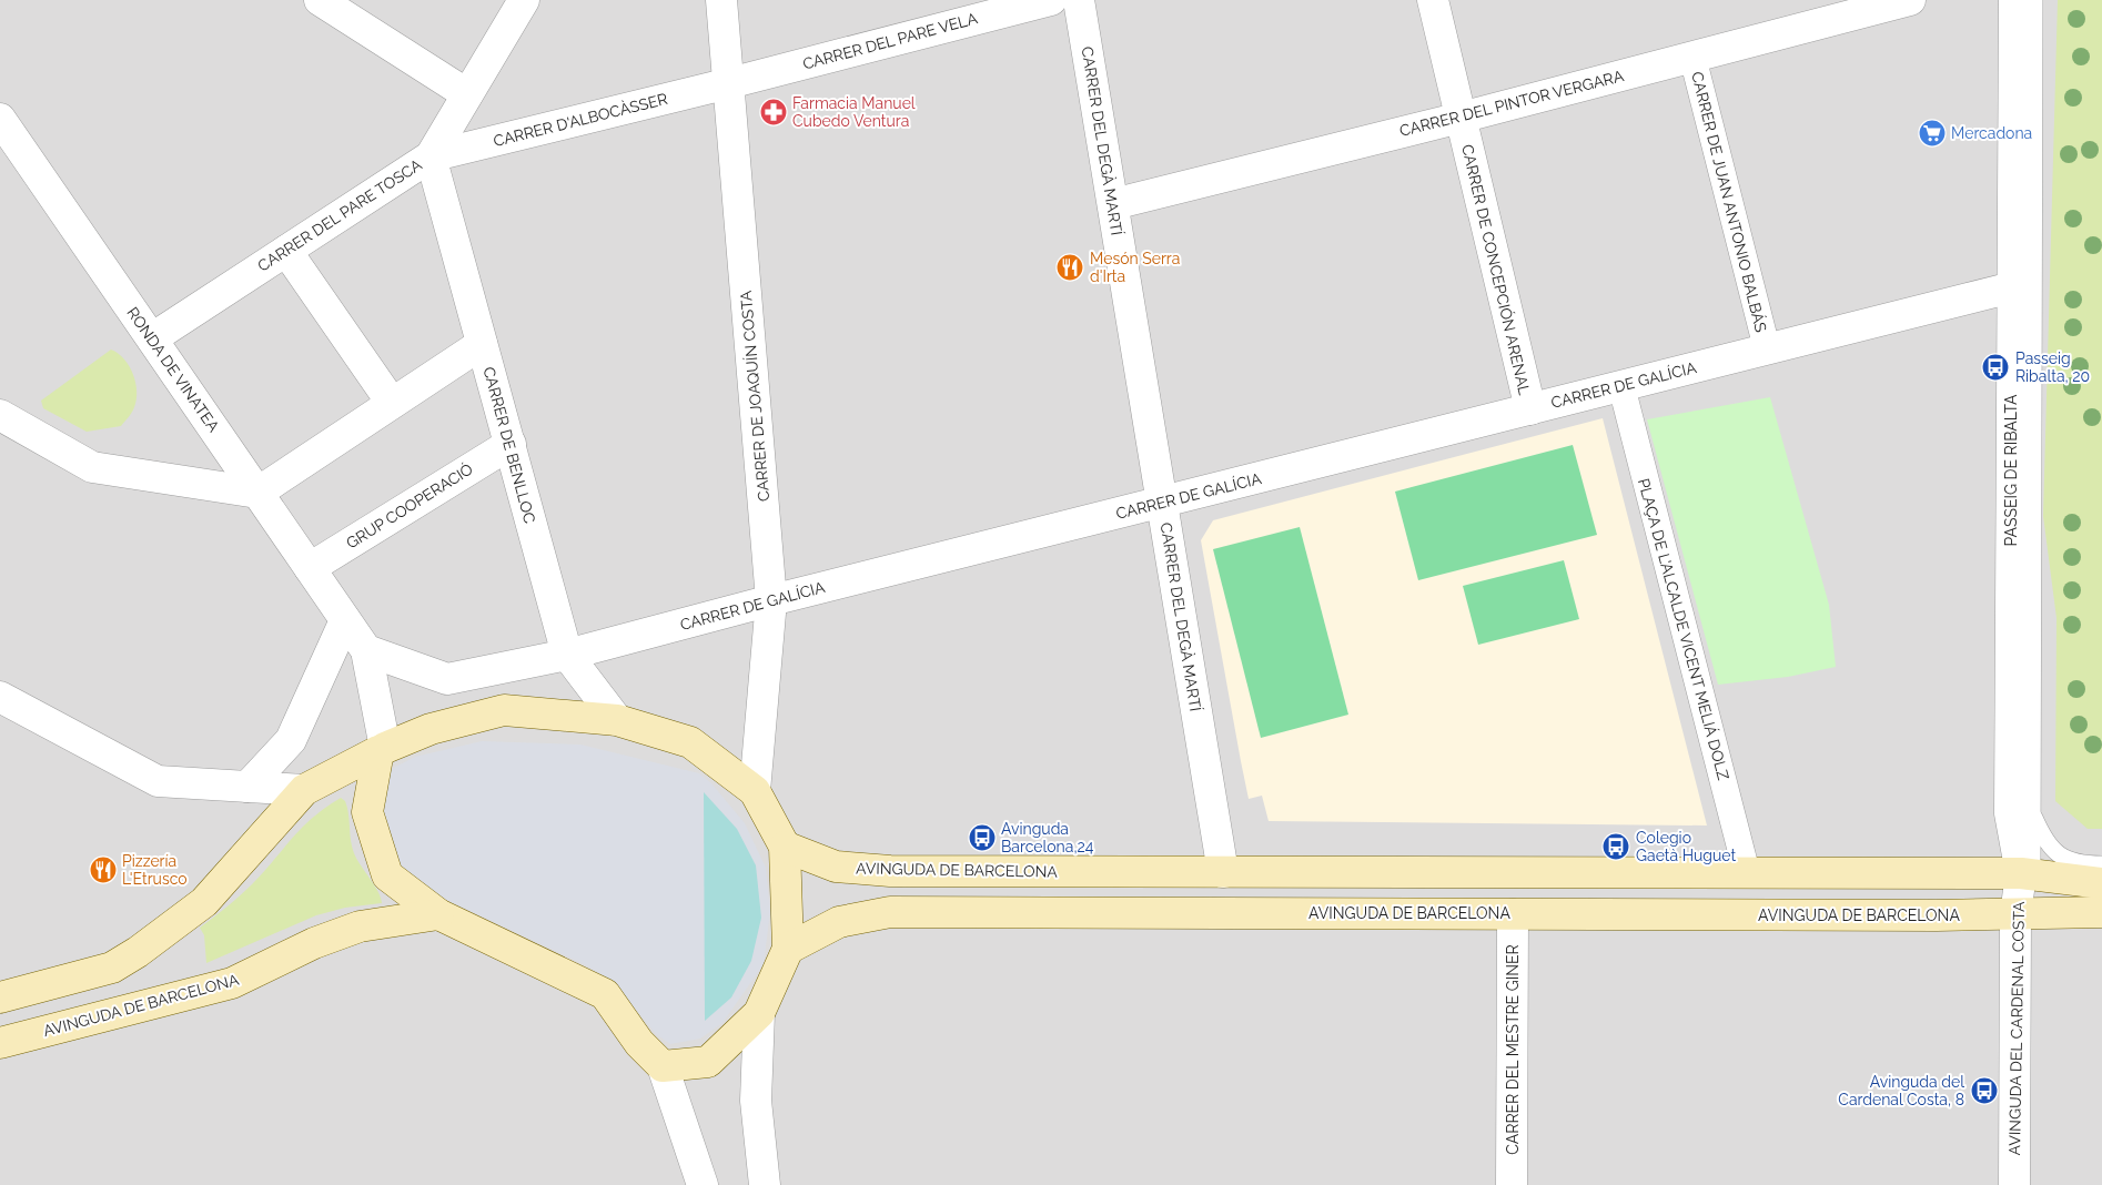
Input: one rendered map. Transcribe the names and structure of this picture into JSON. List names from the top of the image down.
{
  "streets": {
    "main road": ["AVINGUDA DE BARCELONA"],
    "street": [
      "CARRER DEL PARE VELA",
      "CARRER DEL PINTOR VERGARA",
      "CARRER D'ALBOCÀSSER",
      "CARRER DEL DEGÀ MARTÍ",
      "CARRER DE JUAN ANTONIO BALBÁS",
      "CARRER DEL PARE TOSCA",
      "CARRER DE CONCEPCIÓN ARENAL",
      "RONDA DE VINATEA",
      "CARRER DE GALÍCIA",
      "CARRER DE JOAQUÍN COSTA",
      "CARRER DE BENLLOC",
      "PASSEIG DE RIBALTA",
      "GRUP COOPERACIÓ",
      "PLAÇA DE L'ALCALDE VICENT MELIÁ DOLZ",
      "AVINGUDA DEL CARDENAL COSTA",
      "CARRER DEL MESTRE GINER"
    ]
  },
  "crossings": [
    ["CARRER DEL PARE VELA", "CARRER D'ALBOCÀSSER"],
    ["CARRER DEL PARE VELA", "CARRER DE JOAQUÍN COSTA"],
    ["CARRER DEL PINTOR VERGARA", "CARRER DEL DEGÀ MARTÍ"],
    ["CARRER DEL PINTOR VERGARA", "CARRER DE JUAN ANTONIO BALBÁS"],
    ["CARRER DEL PINTOR VERGARA", "CARRER DE CONCEPCIÓN ARENAL"],
    ["CARRER D'ALBOCÀSSER", "CARRER DEL PARE TOSCA"],
    ["CARRER D'ALBOCÀSSER", "CARRER DE JOAQUÍN COSTA"],
    ["CARRER D'ALBOCÀSSER", "CARRER DE BENLLOC"],
    ["CARRER DEL DEGÀ MARTÍ", "CARRER DE GALÍCIA"],
    ["CARRER DEL DEGÀ MARTÍ", "AVINGUDA DE BARCELONA"],
    ["CARRER DE JUAN ANTONIO BALBÁS", "CARRER DE GALÍCIA"],
    ["CARRER DEL PARE TOSCA", "RONDA DE VINATEA"],
    ["CARRER DEL PARE TOSCA", "CARRER DE BENLLOC"],
    ["CARRER DE CONCEPCIÓN ARENAL", "CARRER DE GALÍCIA"],
    ["RONDA DE VINATEA", "CARRER DE GALÍCIA"],
    ["RONDA DE VINATEA", "GRUP COOPERACIÓ"],
    ["CARRER DE GALÍCIA", "CARRER DE JOAQUÍN COSTA"],
    ["CARRER DE GALÍCIA", "CARRER DE BENLLOC"],
    ["CARRER DE GALÍCIA", "PASSEIG DE RIBALTA"],
    ["CARRER DE GALÍCIA", "PLAÇA DE L'ALCALDE VICENT MELIÁ DOLZ"],
    ["CARRER DE BENLLOC", "GRUP COOPERACIÓ"],
    ["PASSEIG DE RIBALTA", "AVINGUDA DE BARCELONA"],
    ["PASSEIG DE RIBALTA", "AVINGUDA DEL CARDENAL COSTA"],
    ["PLAÇA DE L'ALCALDE VICENT MELIÁ DOLZ", "AVINGUDA DE BARCELONA"],
    ["AVINGUDA DE BARCELONA", "AVINGUDA DEL CARDENAL COSTA"],
    ["AVINGUDA DE BARCELONA", "CARRER DEL MESTRE GINER"]
  ],
  "places": {
    "pharmacy": ["Farmacia Manuel Cubedo Ventura"],
    "supermarket": ["Mercadona"],
    "restaurant": ["Mesón Serra d'Irta", "Pizzería L'Etrusco"],
    "bus stop": [
      "Passeig Ribalta, 20",
      "Avinguda Barcelona,24",
      "Colegio Gaetà Huguet",
      "Avinguda del Cardenal Costa, 8"
    ]
  }
}
